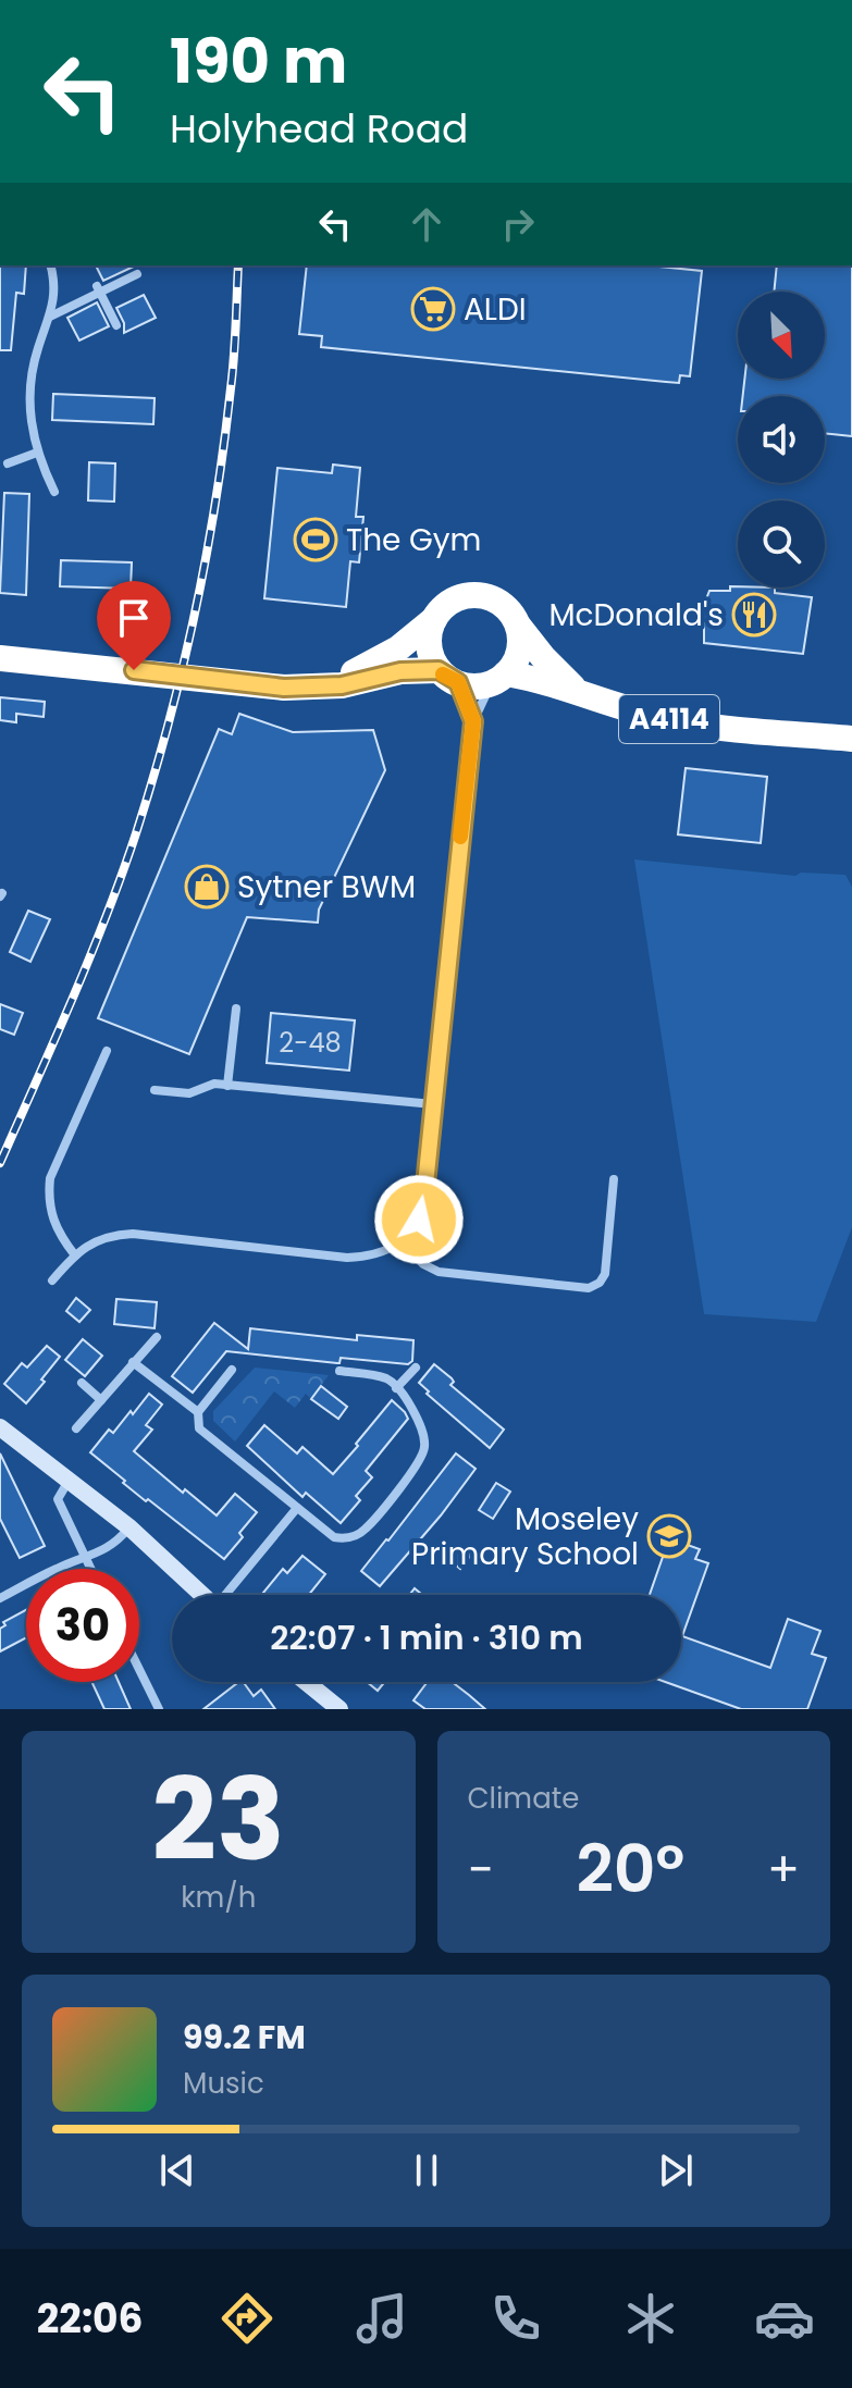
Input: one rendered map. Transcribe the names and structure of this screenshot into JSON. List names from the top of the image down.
{
  "streets": {
    "highway": ["A4114"]
  },
  "places": {
    "supermarket": ["ALDI"],
    "sports": ["The Gym"],
    "restaurant": ["McDonald's"],
    "shop": ["Sytner BWM"],
    "school or university": ["Moseley Primary School"]
  },
  "house_numbers": ["2-48"],
  "north": "bottom right",
  "page": {
    "turn": ["190 m", "Holyhead Road"],
    "limit": "30",
    "trip": "22:07 · 1 min · 310 m",
    "tile": [
      ["23", "km/h"],
      "Climate"
    ],
    "heat": ["−", "20°", "+"],
    "song": ["99.2 FM", "Music"],
    "tabs": "22:06"
  }
}
